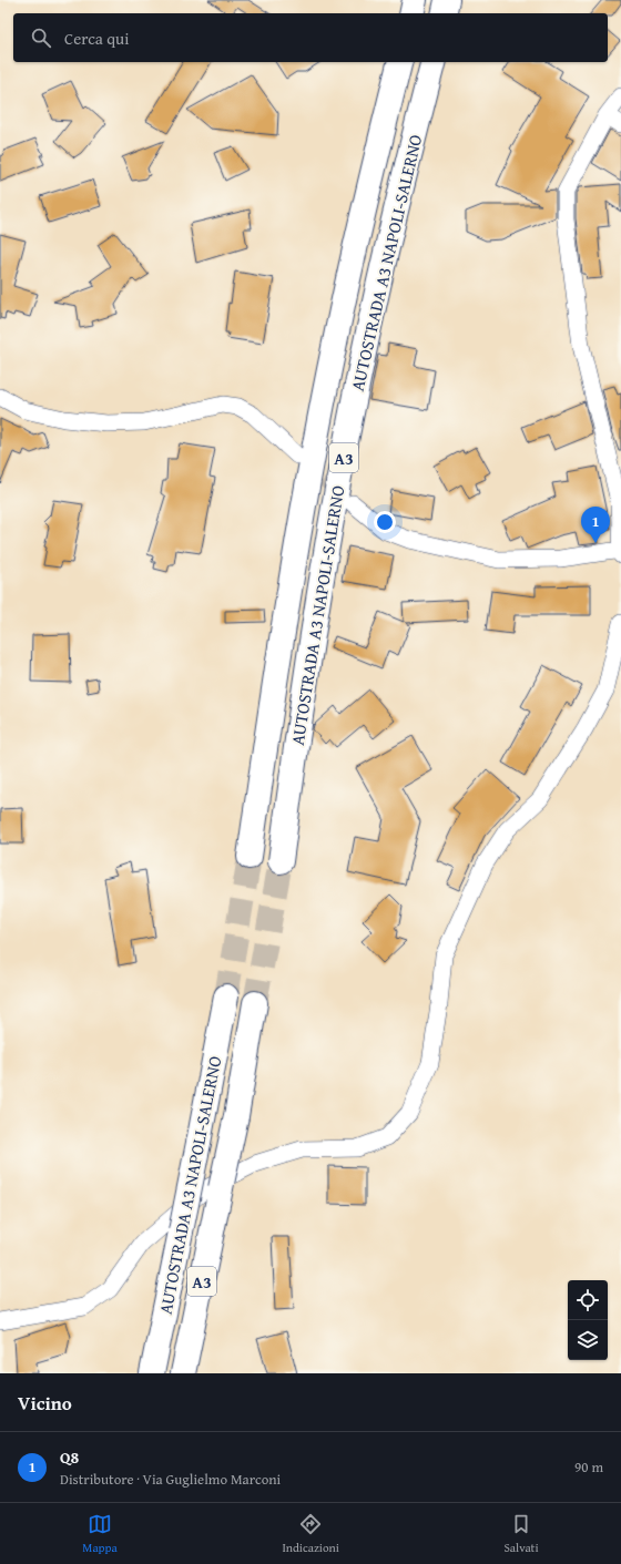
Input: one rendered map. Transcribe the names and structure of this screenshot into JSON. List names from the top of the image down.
{
  "streets": {
    "highway": ["AUTOSTRADA A3 NAPOLI-SALERNO", "A3"]
  },
  "page": {
    "search": "Cerca qui",
    "pins": "1",
    "heading": "Vicino",
    "list": [
      {
        "mark": "1",
        "name": "Q8",
        "note": "Distributore · Via Guglielmo Marconi",
        "value": "90 m"
      }
    ],
    "nav": ["Mappa", "Indicazioni", "Salvati"]
  }
}
